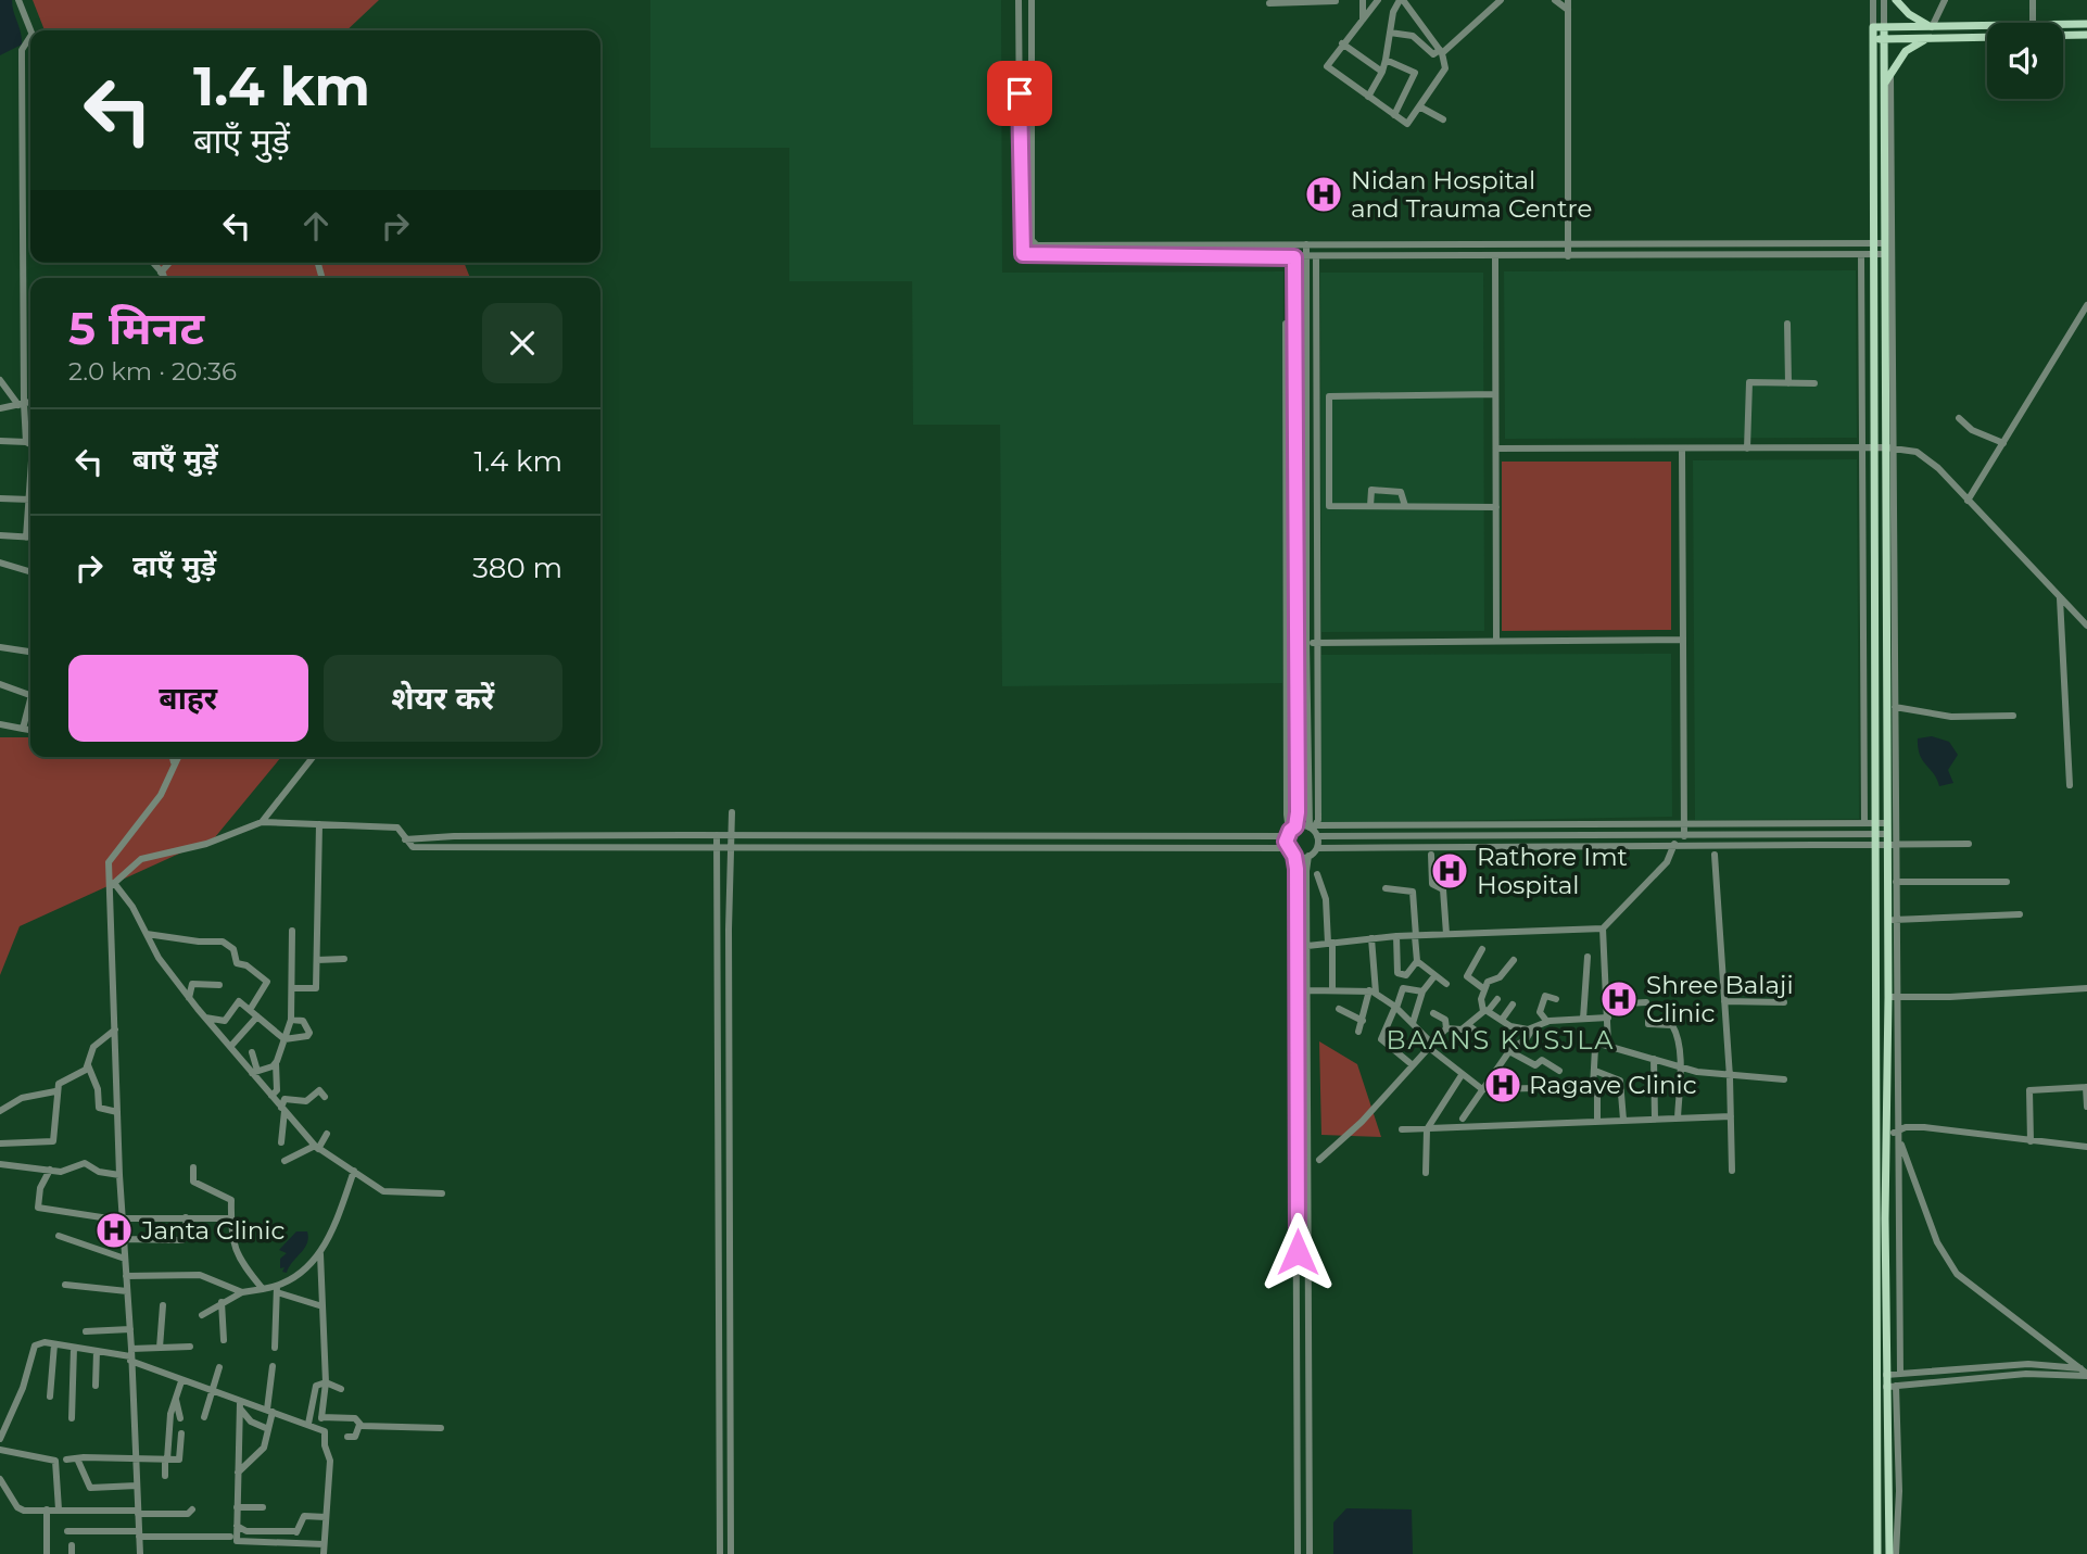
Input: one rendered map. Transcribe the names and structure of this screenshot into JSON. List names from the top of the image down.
{
  "districts": ["BAANS KUSJLA"],
  "places": {
    "hospital": [
      "Nidan Hospital and Trauma Centre",
      "Rathore Imt Hospital",
      "Shree Balaji Clinic",
      "Ragave Clinic",
      "Janta Clinic"
    ]
  },
  "page": {
    "turn": ["1.4 km", "बाएँ मुड़ें"],
    "heading": ["5 मिनट", "2.0 km · 20:36"],
    "list": [
      {
        "name": "बाएँ मुड़ें",
        "value": "1.4 km"
      },
      {
        "name": "दाएँ मुड़ें",
        "value": "380 m"
      }
    ],
    "buttons": ["बाहर", "शेयर करें"]
  }
}
